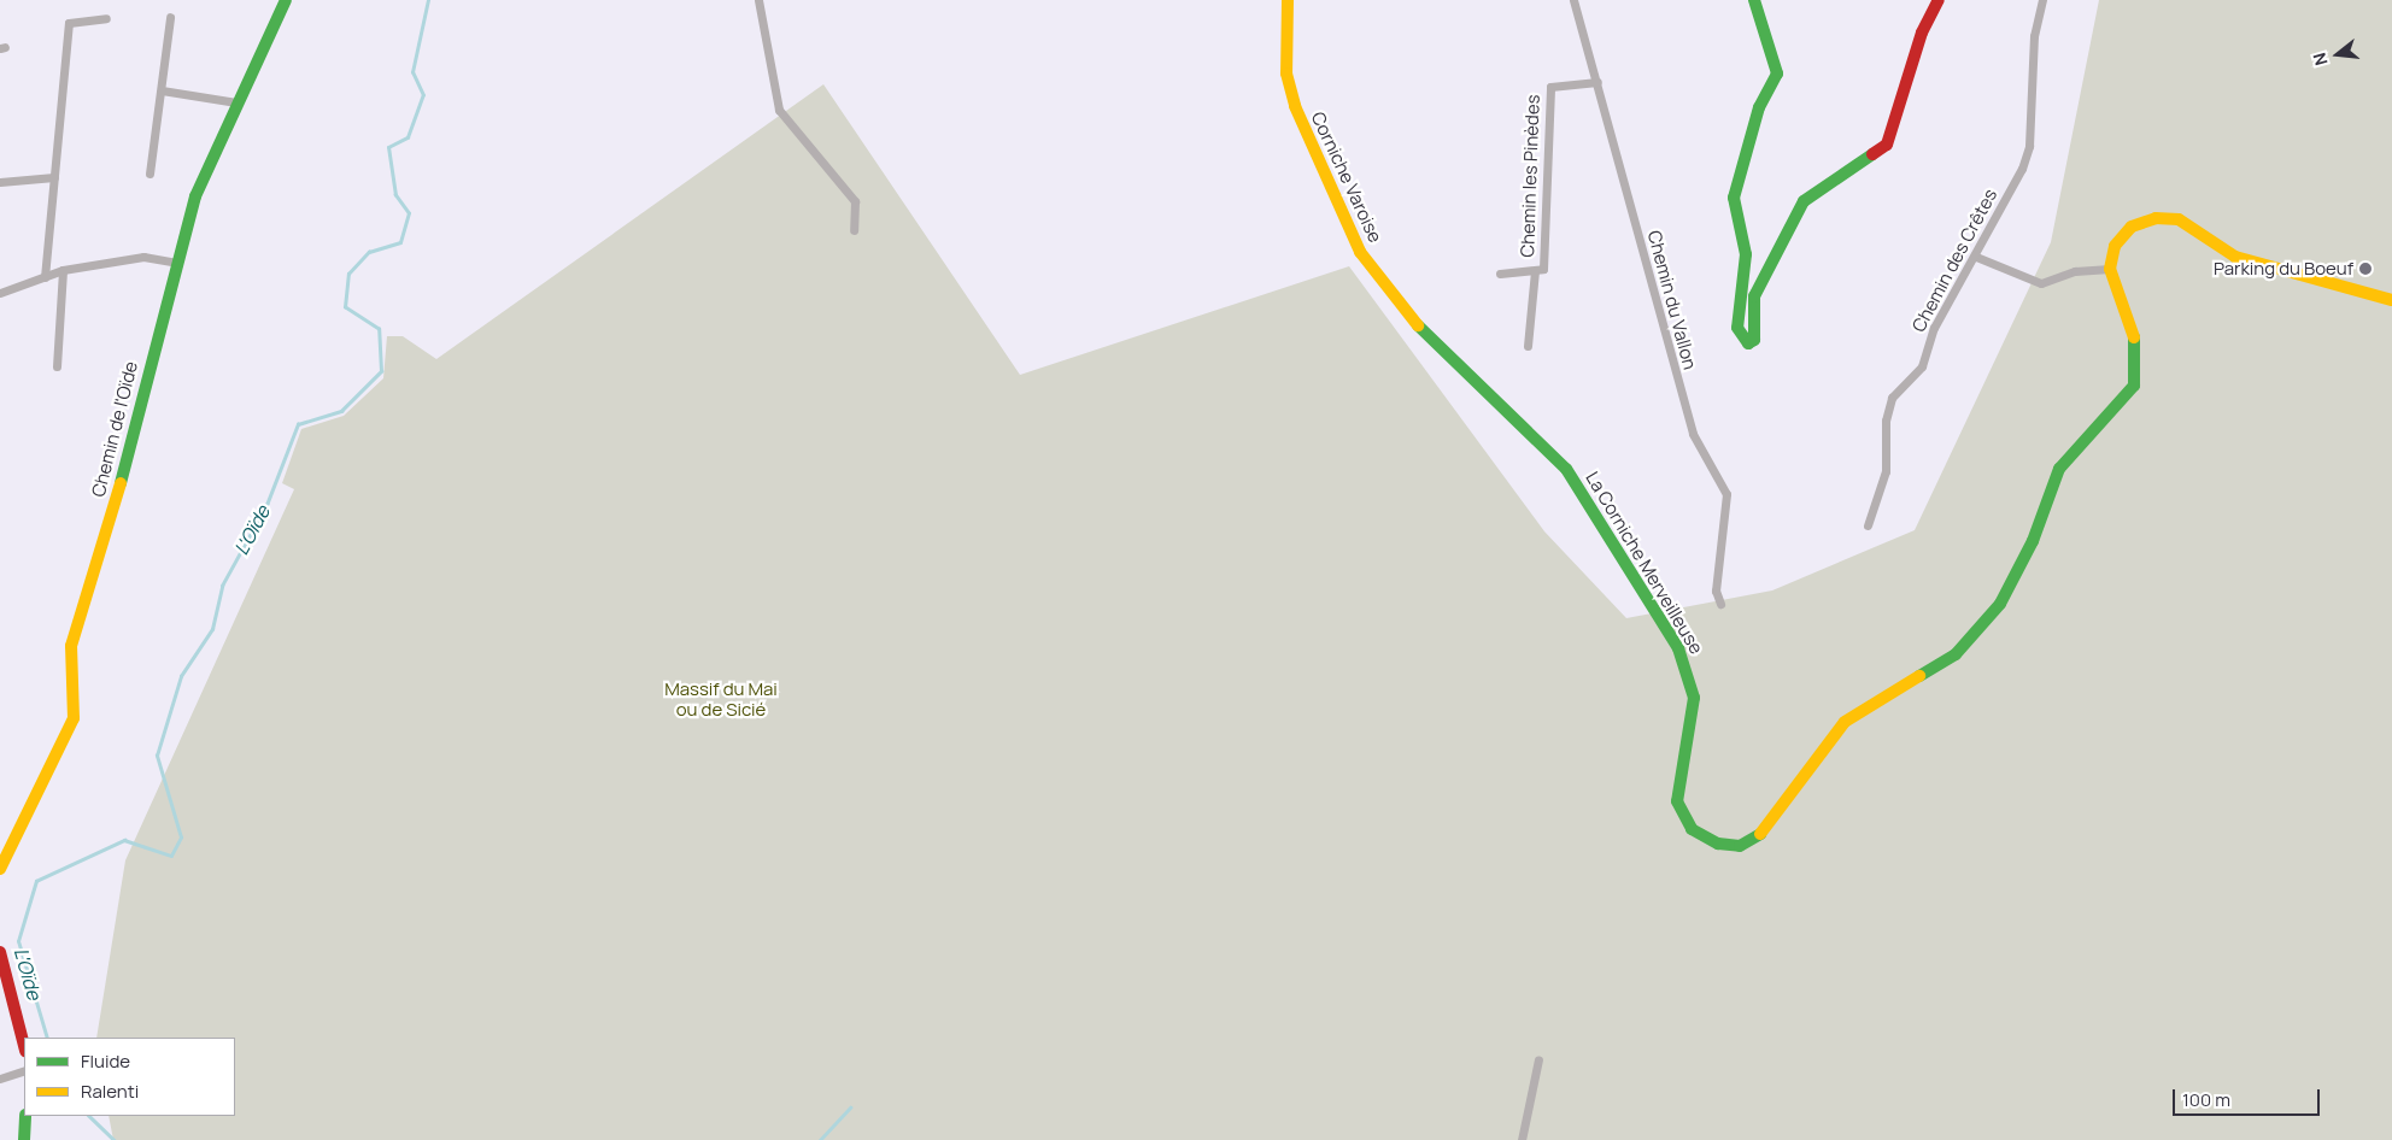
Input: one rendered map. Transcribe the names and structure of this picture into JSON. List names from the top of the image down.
{
  "streets": {
    "street": [
      "Chemin les Pinèdes",
      "Corniche Varoise",
      "Chemin des Crêtes",
      "Chemin du Vallon",
      "Chemin de l'Oïde",
      "La Corniche Merveilleuse"
    ]
  },
  "crossings": [
    ["Chemin les Pinèdes", "Chemin du Vallon"],
    ["Corniche Varoise", "La Corniche Merveilleuse"]
  ],
  "water": ["L'Oïde"],
  "parks": ["Massif du Mai ou de Sicié"],
  "places": ["Parking du Boeuf"],
  "legend": ["Fluide", "Ralenti"],
  "scale_bar": "100 m",
  "north": "left"
}
